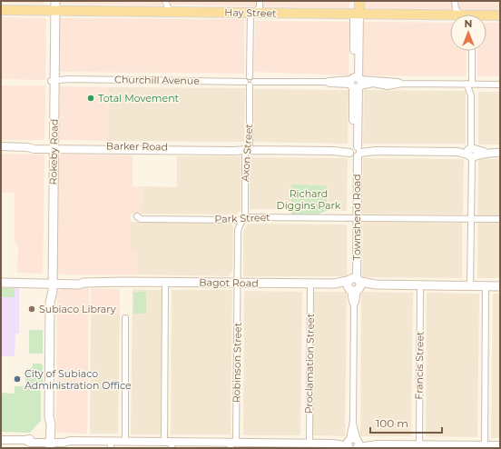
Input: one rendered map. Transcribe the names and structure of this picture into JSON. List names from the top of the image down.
{
  "streets": {
    "main road": [
      "Hay Street",
      "Rokeby Road",
      "Townshend Road",
      "Bagot Road"
    ],
    "street": [
      "Churchill Avenue",
      "Barker Road",
      "Axon Street",
      "Park Street",
      "Robinson Street",
      "Proclamation Street",
      "Francis Street"
    ]
  },
  "crossings": [
    ["Hay Street", "Rokeby Road"],
    ["Hay Street", "Townshend Road"],
    ["Churchill Avenue", "Rokeby Road"],
    ["Churchill Avenue", "Axon Street"],
    ["Churchill Avenue", "Townshend Road"],
    ["Barker Road", "Rokeby Road"],
    ["Barker Road", "Axon Street"],
    ["Barker Road", "Townshend Road"],
    ["Rokeby Road", "Bagot Road"],
    ["Axon Street", "Park Street"],
    ["Axon Street", "Bagot Road"],
    ["Axon Street", "Robinson Street"],
    ["Townshend Road", "Park Street"],
    ["Townshend Road", "Bagot Road"],
    ["Bagot Road", "Robinson Street"],
    ["Bagot Road", "Proclamation Street"],
    ["Bagot Road", "Francis Street"]
  ],
  "parks": ["Richard Diggins Park"],
  "places": ["Total Movement", "Subiaco Library", "City of Subiaco Administration Office"],
  "scale_bar": "100 m",
  "north": "top"
}
